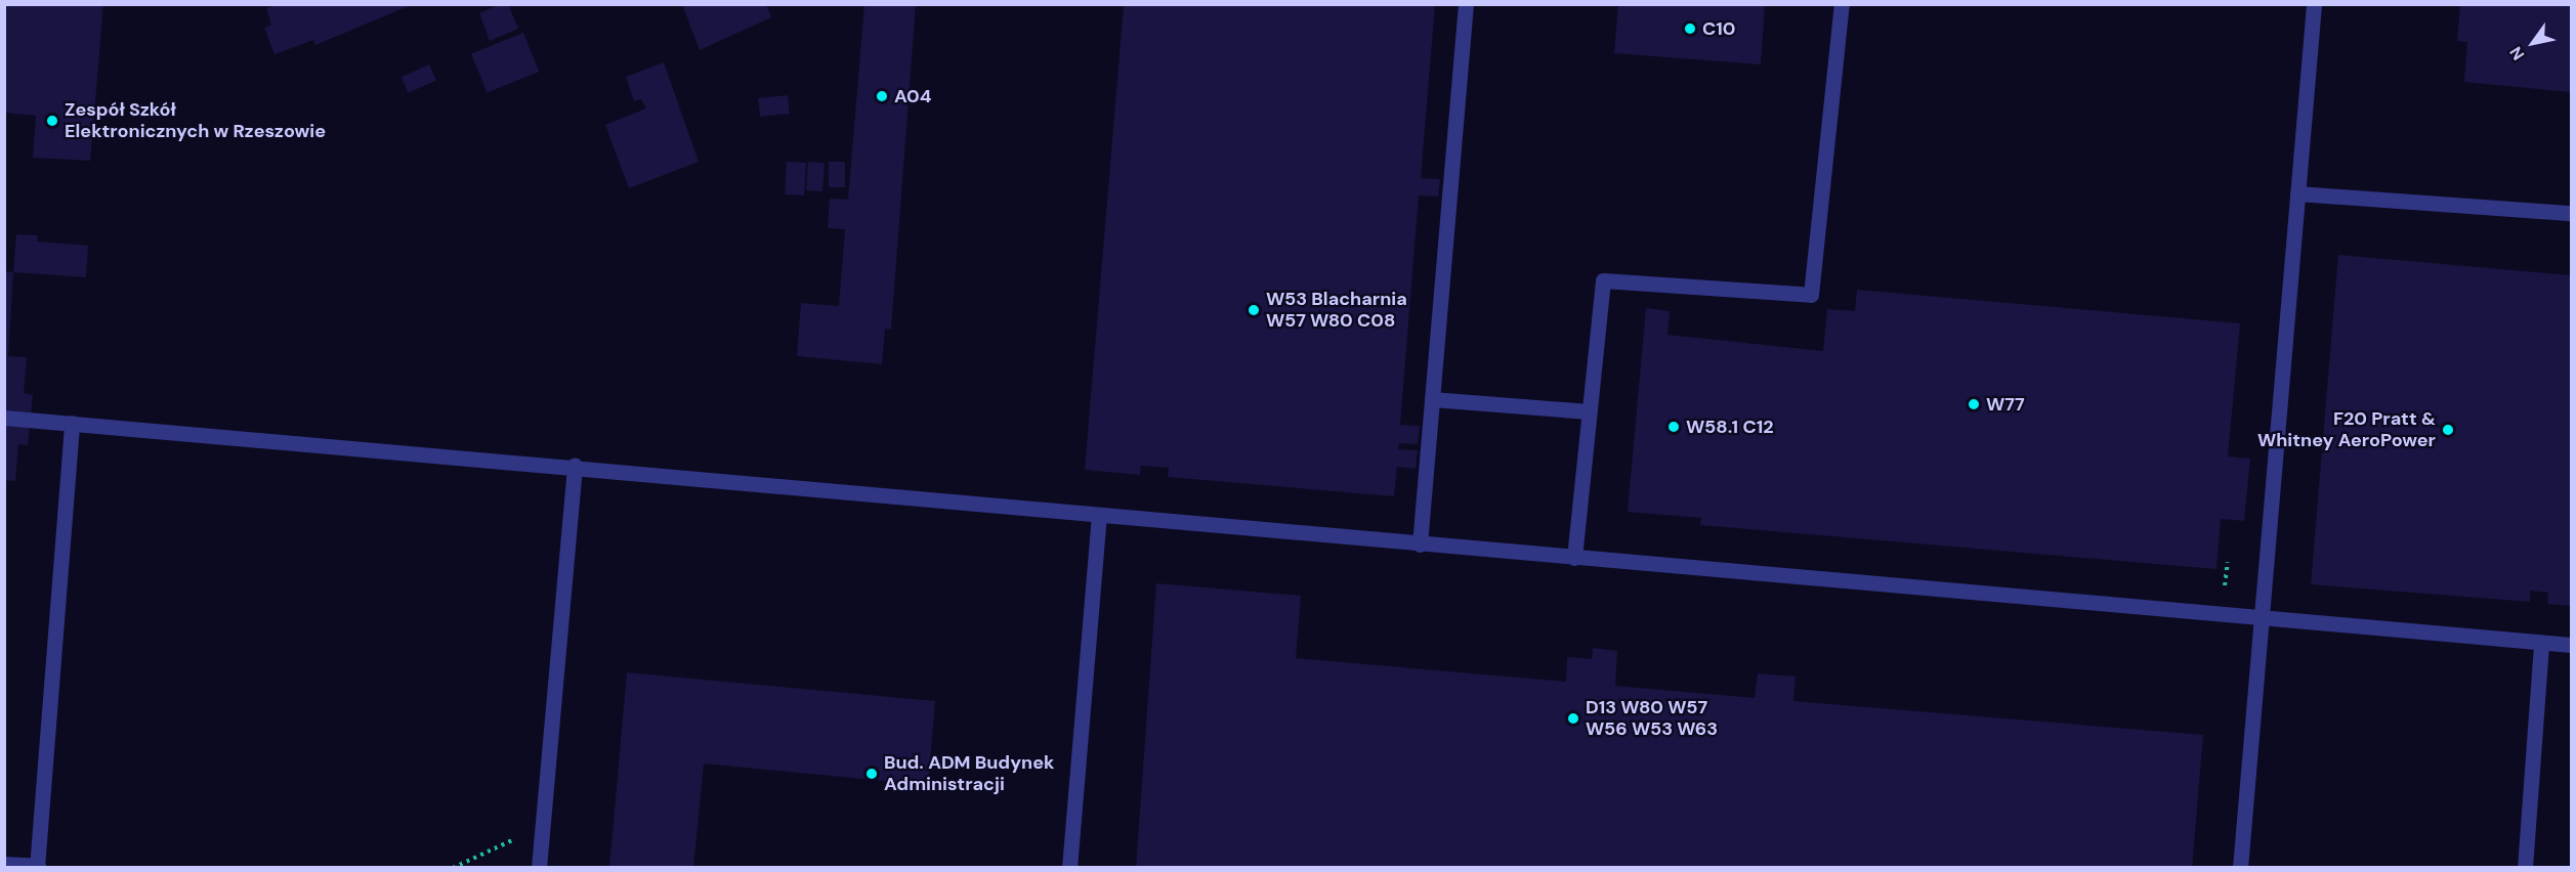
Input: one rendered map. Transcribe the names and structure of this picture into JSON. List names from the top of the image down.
{
  "places": [
    "C10",
    "A04",
    "Zespół Szkół Elektronicznych w Rzeszowie",
    "W53 Blacharnia W57 W80 C08",
    "W77",
    "W58.1 C12",
    "F20 Pratt & Whitney AeroPower",
    "D13 W80 W57 W56 W53 W63",
    "Bud. ADM Budynek Administracji"
  ],
  "north": "bottom left"
}
